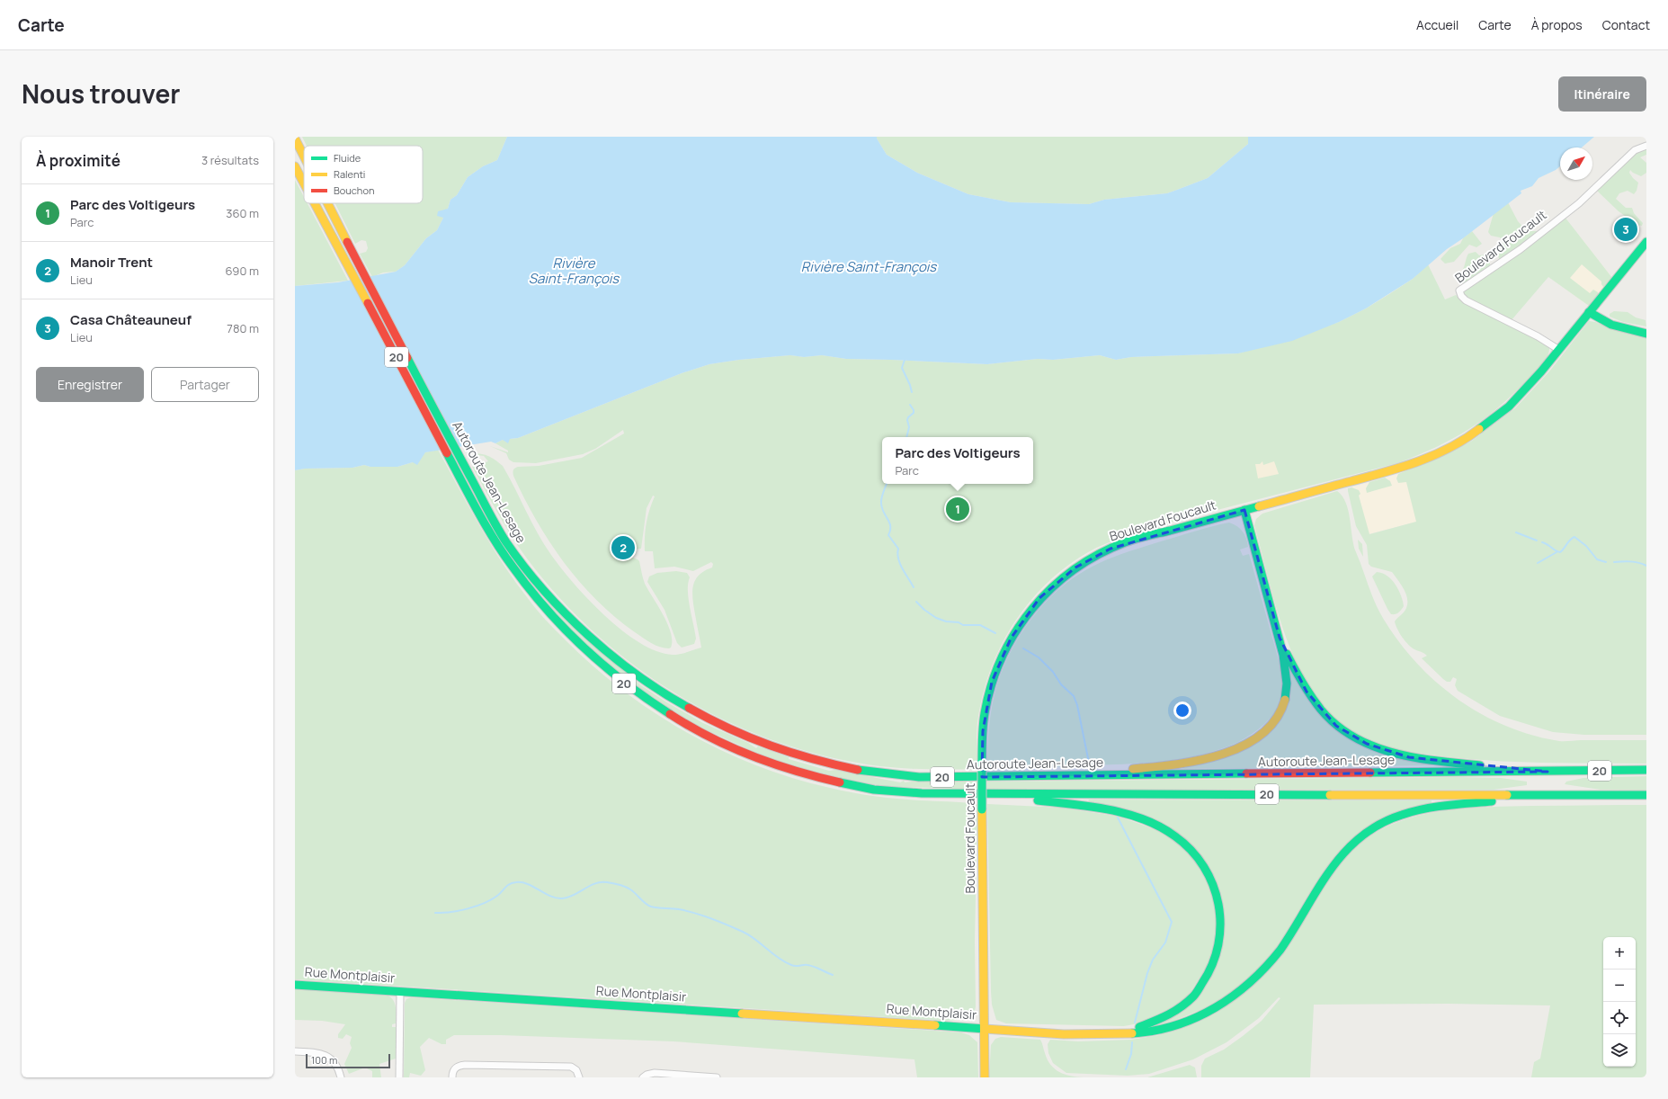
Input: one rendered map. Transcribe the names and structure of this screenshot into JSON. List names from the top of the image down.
{
  "streets": {
    "main road": [
      "Boulevard Foucault",
      "20",
      "Autoroute Jean-Lesage",
      "Rue Montplaisir"
    ]
  },
  "crossings": [
    ["Boulevard Foucault", "Rue Montplaisir"]
  ],
  "water": ["Rivière Saint-François"],
  "legend": ["Fluide", "Ralenti", "Bouchon"],
  "scale_bar": "100 m",
  "north": "top right",
  "page": {
    "header": "Carte",
    "nav": [
      "Accueil",
      "Carte",
      "À propos",
      "Contact"
    ],
    "title": "Nous trouver",
    "buttons": [
      "Itinéraire",
      ["Enregistrer", "Partager"]
    ],
    "heading": ["À proximité", "3 résultats"],
    "list": [
      {
        "mark": "1",
        "name": "Parc des Voltigeurs",
        "note": "Parc",
        "value": "360 m"
      },
      {
        "mark": "2",
        "name": "Manoir Trent",
        "note": "Lieu",
        "value": "690 m"
      },
      {
        "mark": "3",
        "name": "Casa Châteauneuf",
        "note": "Lieu",
        "value": "780 m"
      }
    ],
    "pins": ["3", "1", "2"],
    "popup": ["Parc des Voltigeurs", "Parc"],
    "map_buttons": ["+", "−"],
    "scale": "100 m"
  }
}
